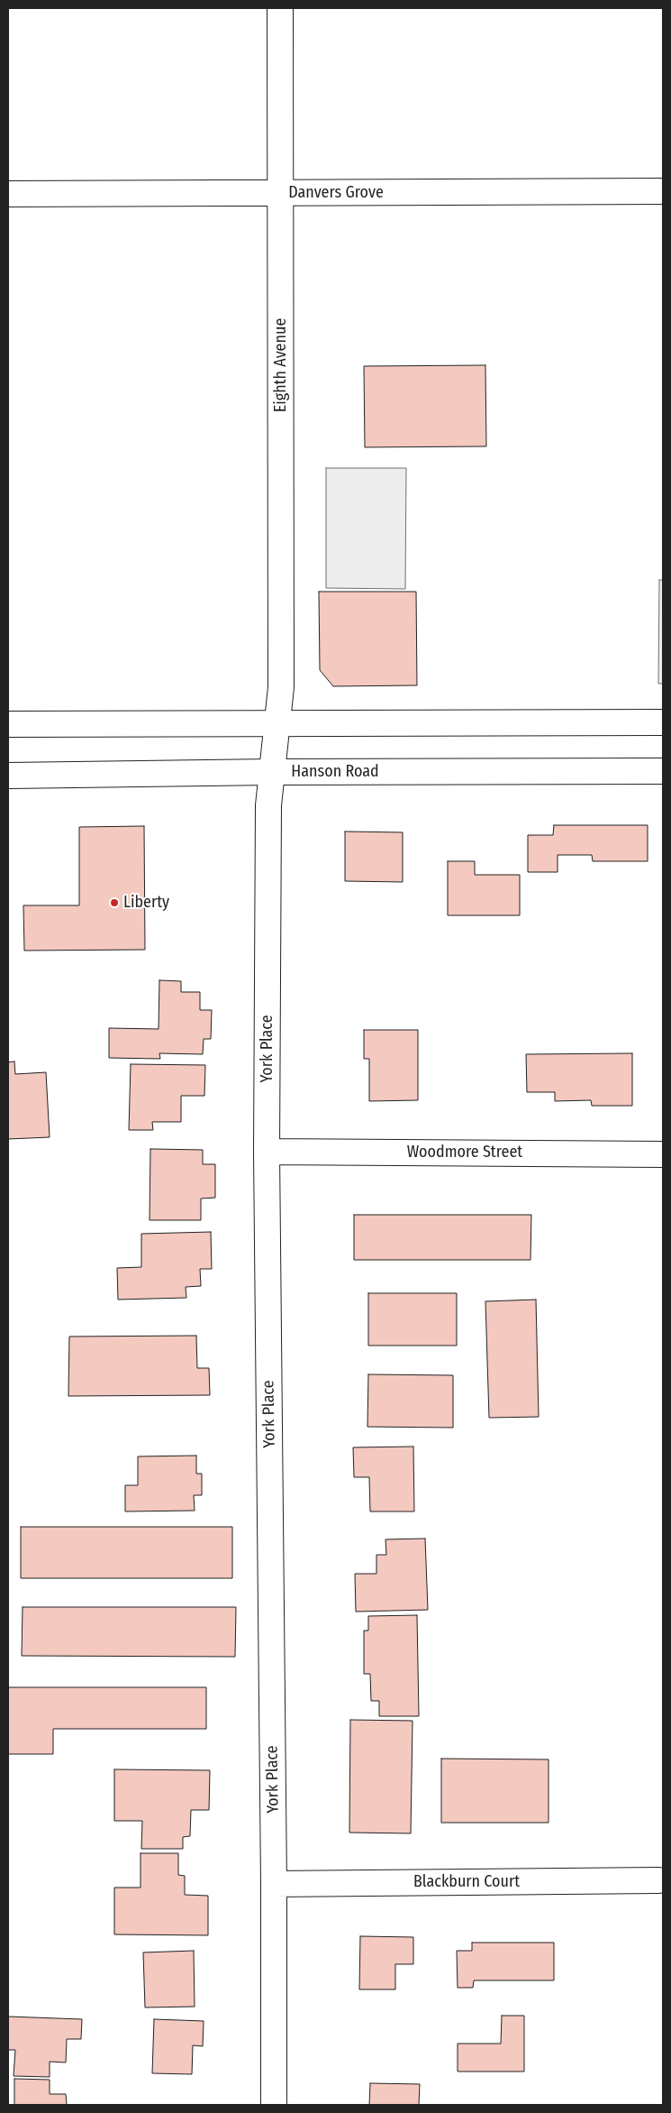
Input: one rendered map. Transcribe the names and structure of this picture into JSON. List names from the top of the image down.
{
  "streets": {
    "street": [
      "Danvers Grove",
      "Eighth Avenue",
      "Hanson Road",
      "York Place",
      "Woodmore Street",
      "Blackburn Court"
    ]
  },
  "crossings": [
    ["Danvers Grove", "Eighth Avenue"],
    ["Eighth Avenue", "York Place"],
    ["Hanson Road", "York Place"],
    ["York Place", "Woodmore Street"],
    ["York Place", "Blackburn Court"]
  ],
  "places": ["Liberty"]
}
